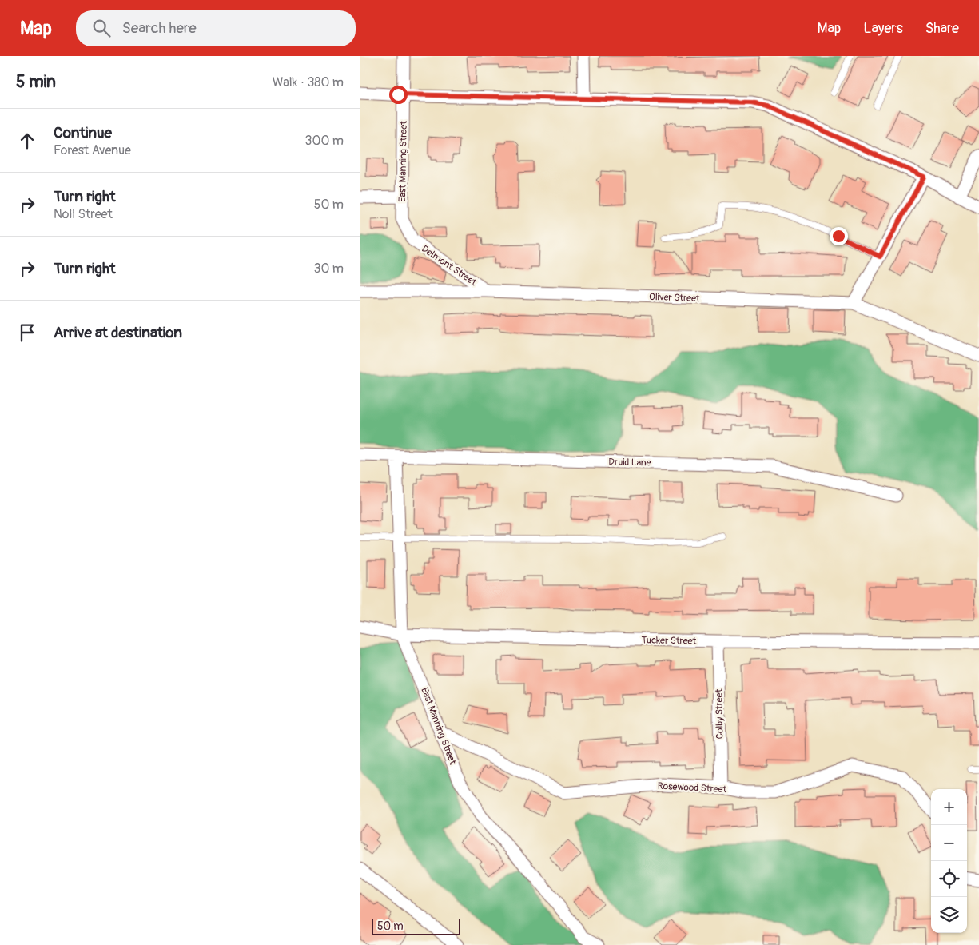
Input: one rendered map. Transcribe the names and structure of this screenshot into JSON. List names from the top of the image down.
{
  "streets": {
    "street": [
      "East Manning Street",
      "Delmont Street",
      "Oliver Street",
      "Druid Lane",
      "Tucker Street",
      "Colby Street",
      "Rosewood Street"
    ]
  },
  "crossings": [
    ["East Manning Street", "Delmont Street"],
    ["East Manning Street", "Druid Lane"],
    ["East Manning Street", "Tucker Street"],
    ["East Manning Street", "Rosewood Street"],
    ["Delmont Street", "Oliver Street"],
    ["Tucker Street", "Colby Street"],
    ["Colby Street", "Rosewood Street"]
  ],
  "scale_bar": "50 m",
  "page": {
    "header": "Map",
    "search": "Search here",
    "nav": ["Map", "Layers", "Share"],
    "heading": ["5 min", "Walk · 380 m"],
    "list": [
      ["Continue", "Forest Avenue", "300 m"],
      ["Turn right", "Noll Street", "50 m"],
      ["Turn right", "30 m"],
      "Arrive at destination"
    ],
    "map_buttons": ["+", "−"],
    "scale": "50 m"
  }
}
